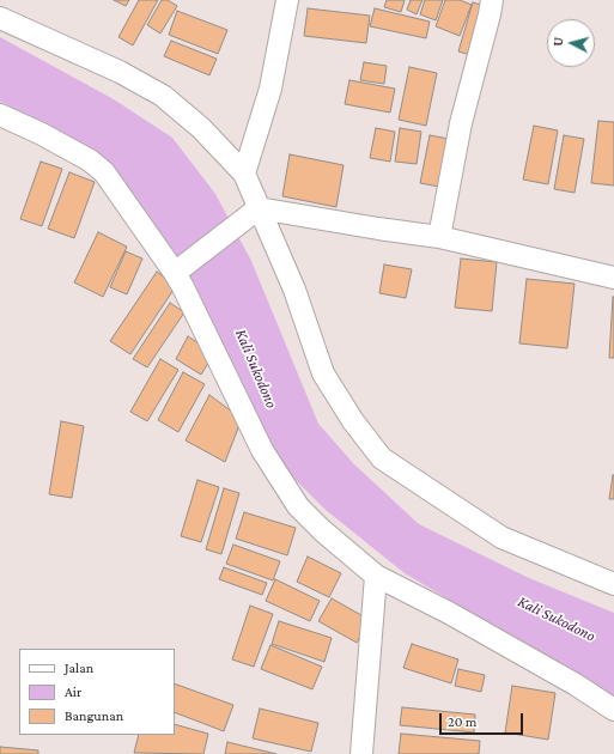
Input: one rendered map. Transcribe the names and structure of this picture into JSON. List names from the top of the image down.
{
  "water": ["Kali Sukodono"],
  "legend": ["Jalan", "Air", "Bangunan"],
  "scale_bar": "20 m",
  "north": "left"
}
